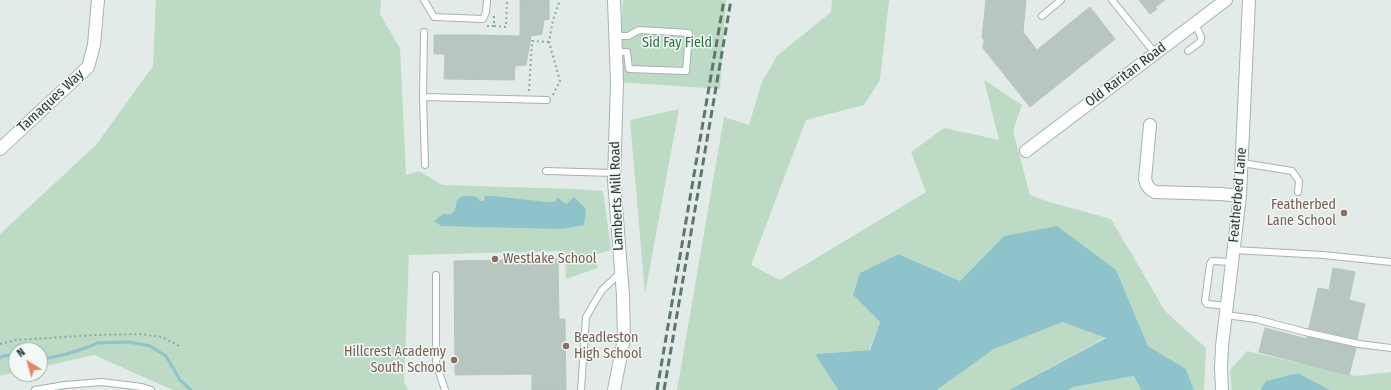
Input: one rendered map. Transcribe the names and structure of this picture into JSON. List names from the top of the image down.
{
  "streets": {
    "street": [
      "Old Raritan Road",
      "Tamaques Way",
      "Featherbed Lane",
      "Lamberts Mill Road"
    ]
  },
  "parks": ["Sid Fay Field"],
  "places": [
    "Featherbed Lane School",
    "Westlake School",
    "Beadleston High School",
    "Hillcrest Academy South School"
  ],
  "north": "top left"
}
